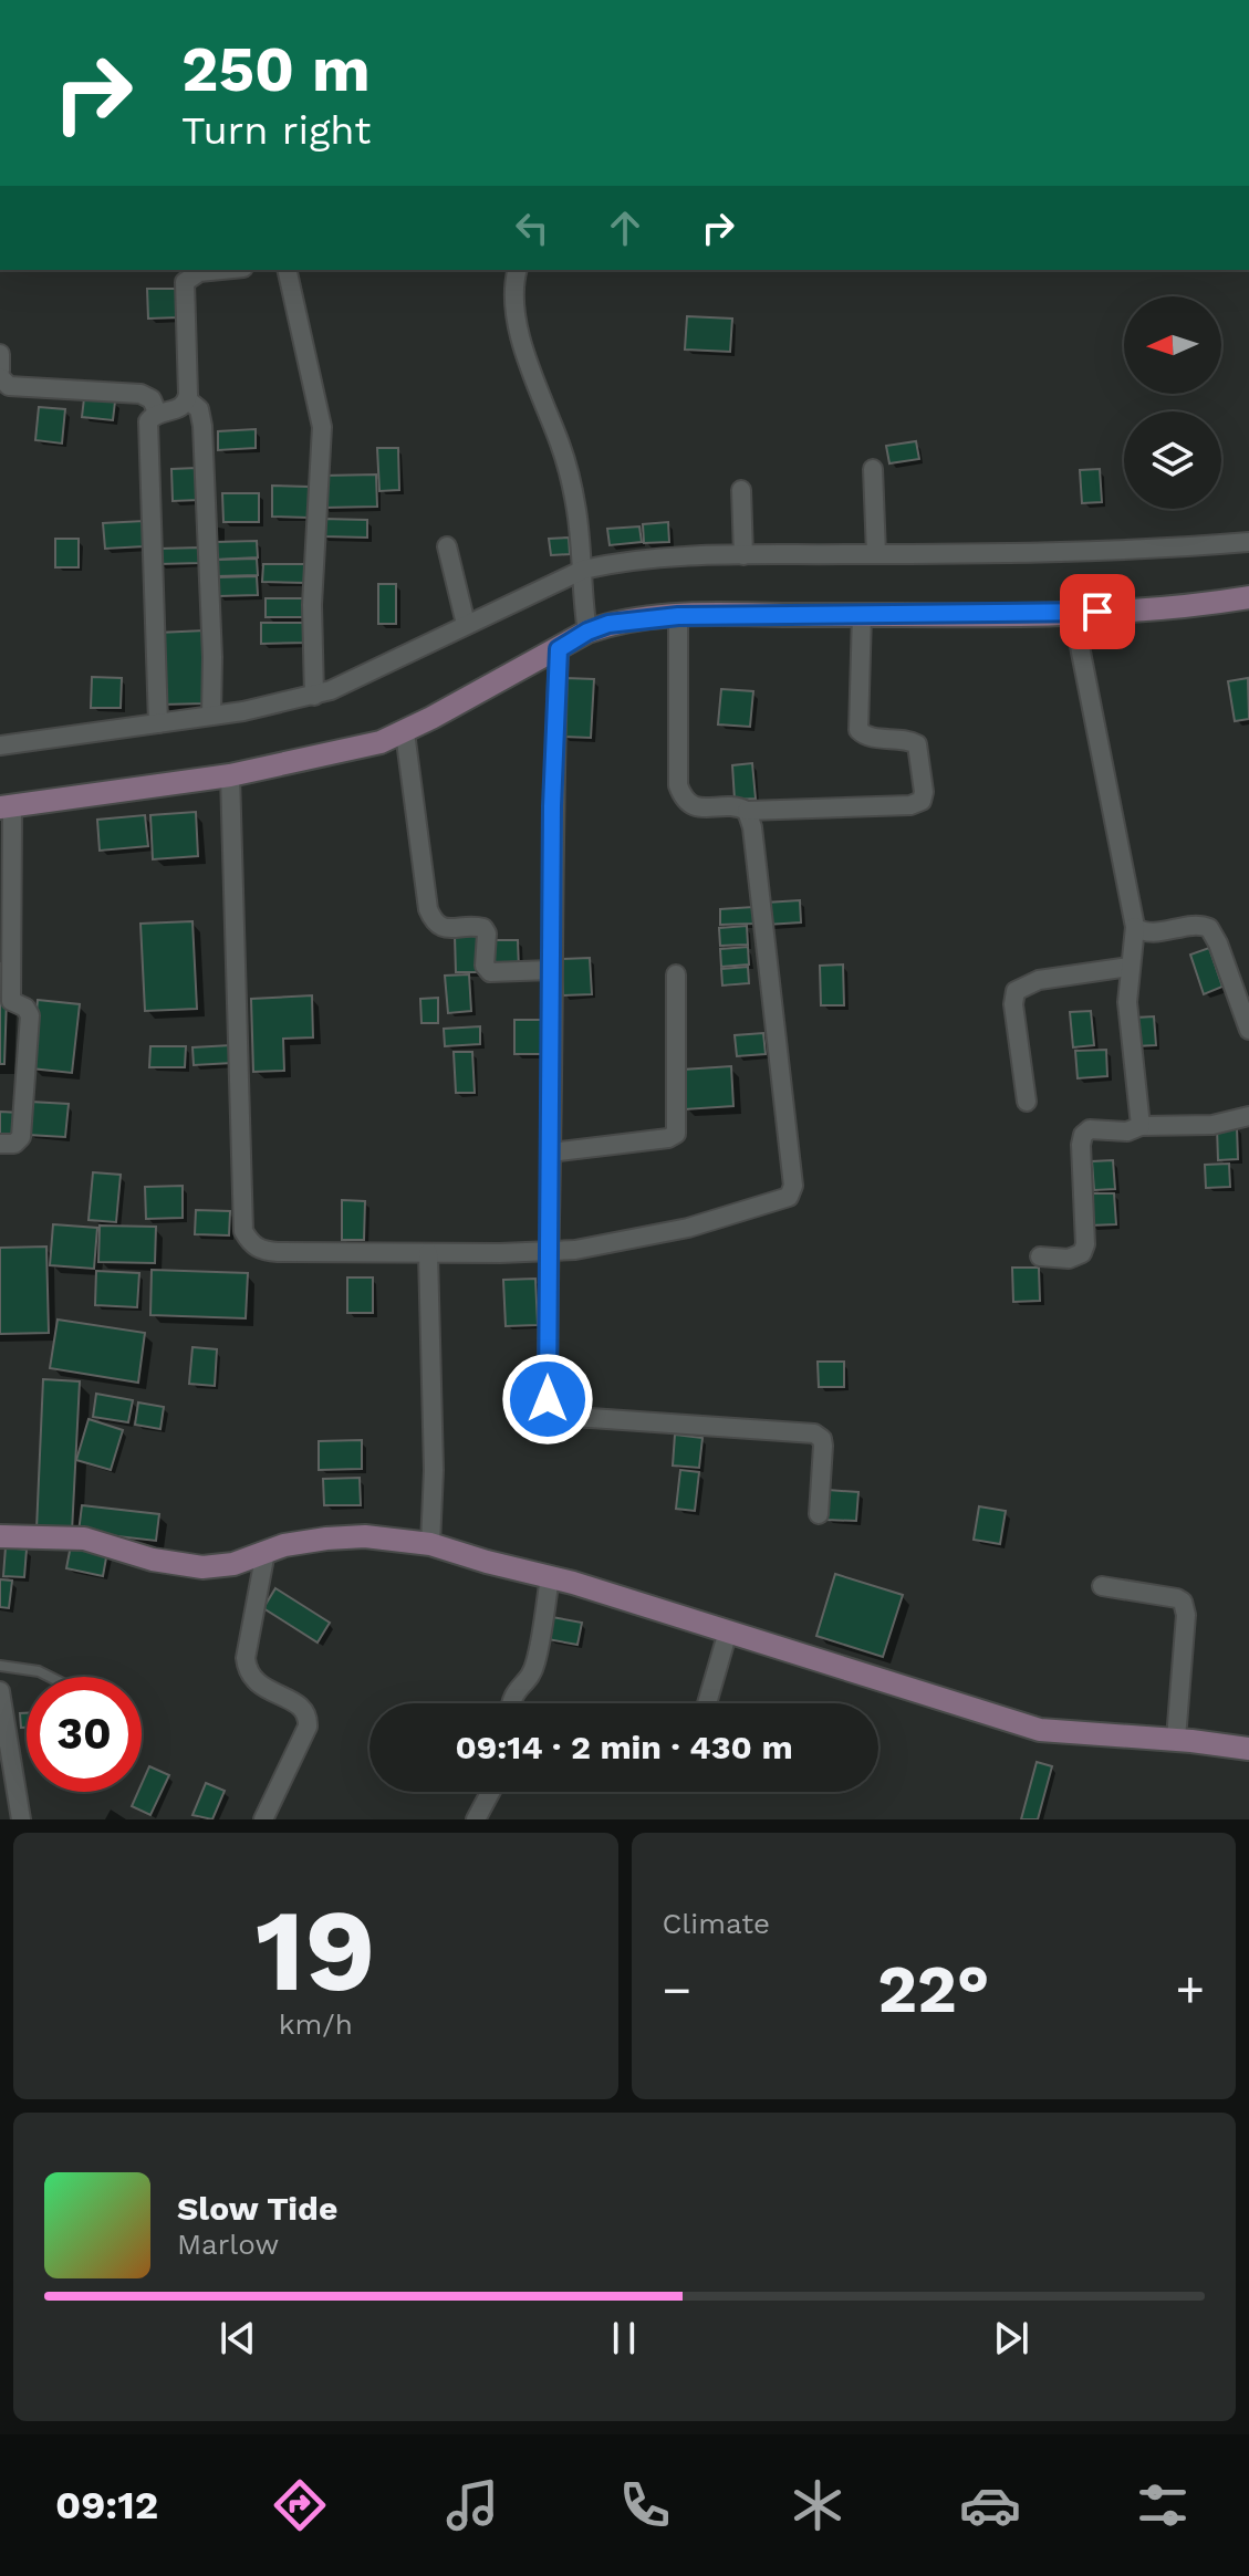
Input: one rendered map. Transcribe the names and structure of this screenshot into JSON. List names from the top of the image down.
{
  "north": "left",
  "page": {
    "turn": ["250 m", "Turn right"],
    "limit": "30",
    "trip": "09:14 · 2 min · 430 m",
    "tile": [
      ["19", "km/h"],
      "Climate"
    ],
    "heat": ["−", "22°", "+"],
    "song": ["Slow Tide", "Marlow"],
    "tabs": "09:12"
  }
}
